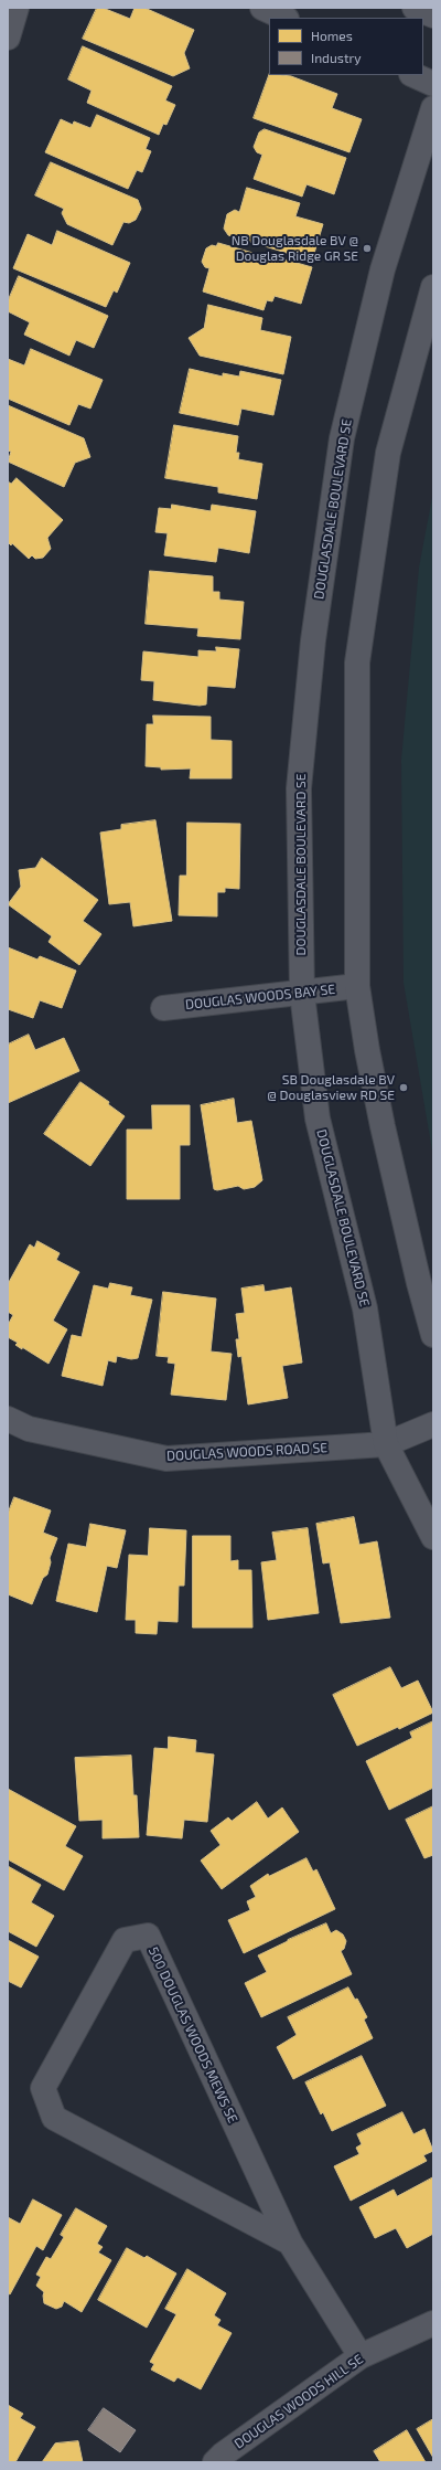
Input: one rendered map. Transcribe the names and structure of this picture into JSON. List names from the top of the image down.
{
  "streets": {
    "street": [
      "DOUGLASDALE BOULEVARD SE",
      "DOUGLAS WOODS BAY SE",
      "DOUGLAS WOODS ROAD SE",
      "500 DOUGLAS WOODS MEWS SE",
      "DOUGLAS WOODS HILL SE"
    ]
  },
  "crossings": [
    ["DOUGLASDALE BOULEVARD SE", "DOUGLAS WOODS BAY SE"],
    ["DOUGLASDALE BOULEVARD SE", "DOUGLAS WOODS ROAD SE"],
    ["500 DOUGLAS WOODS MEWS SE", "DOUGLAS WOODS HILL SE"]
  ],
  "places": ["NB Douglasdale BV @ Douglas Ridge GR SE", "SB Douglasdale BV @ Douglasview RD SE"],
  "legend": ["Homes", "Industry"]
}
